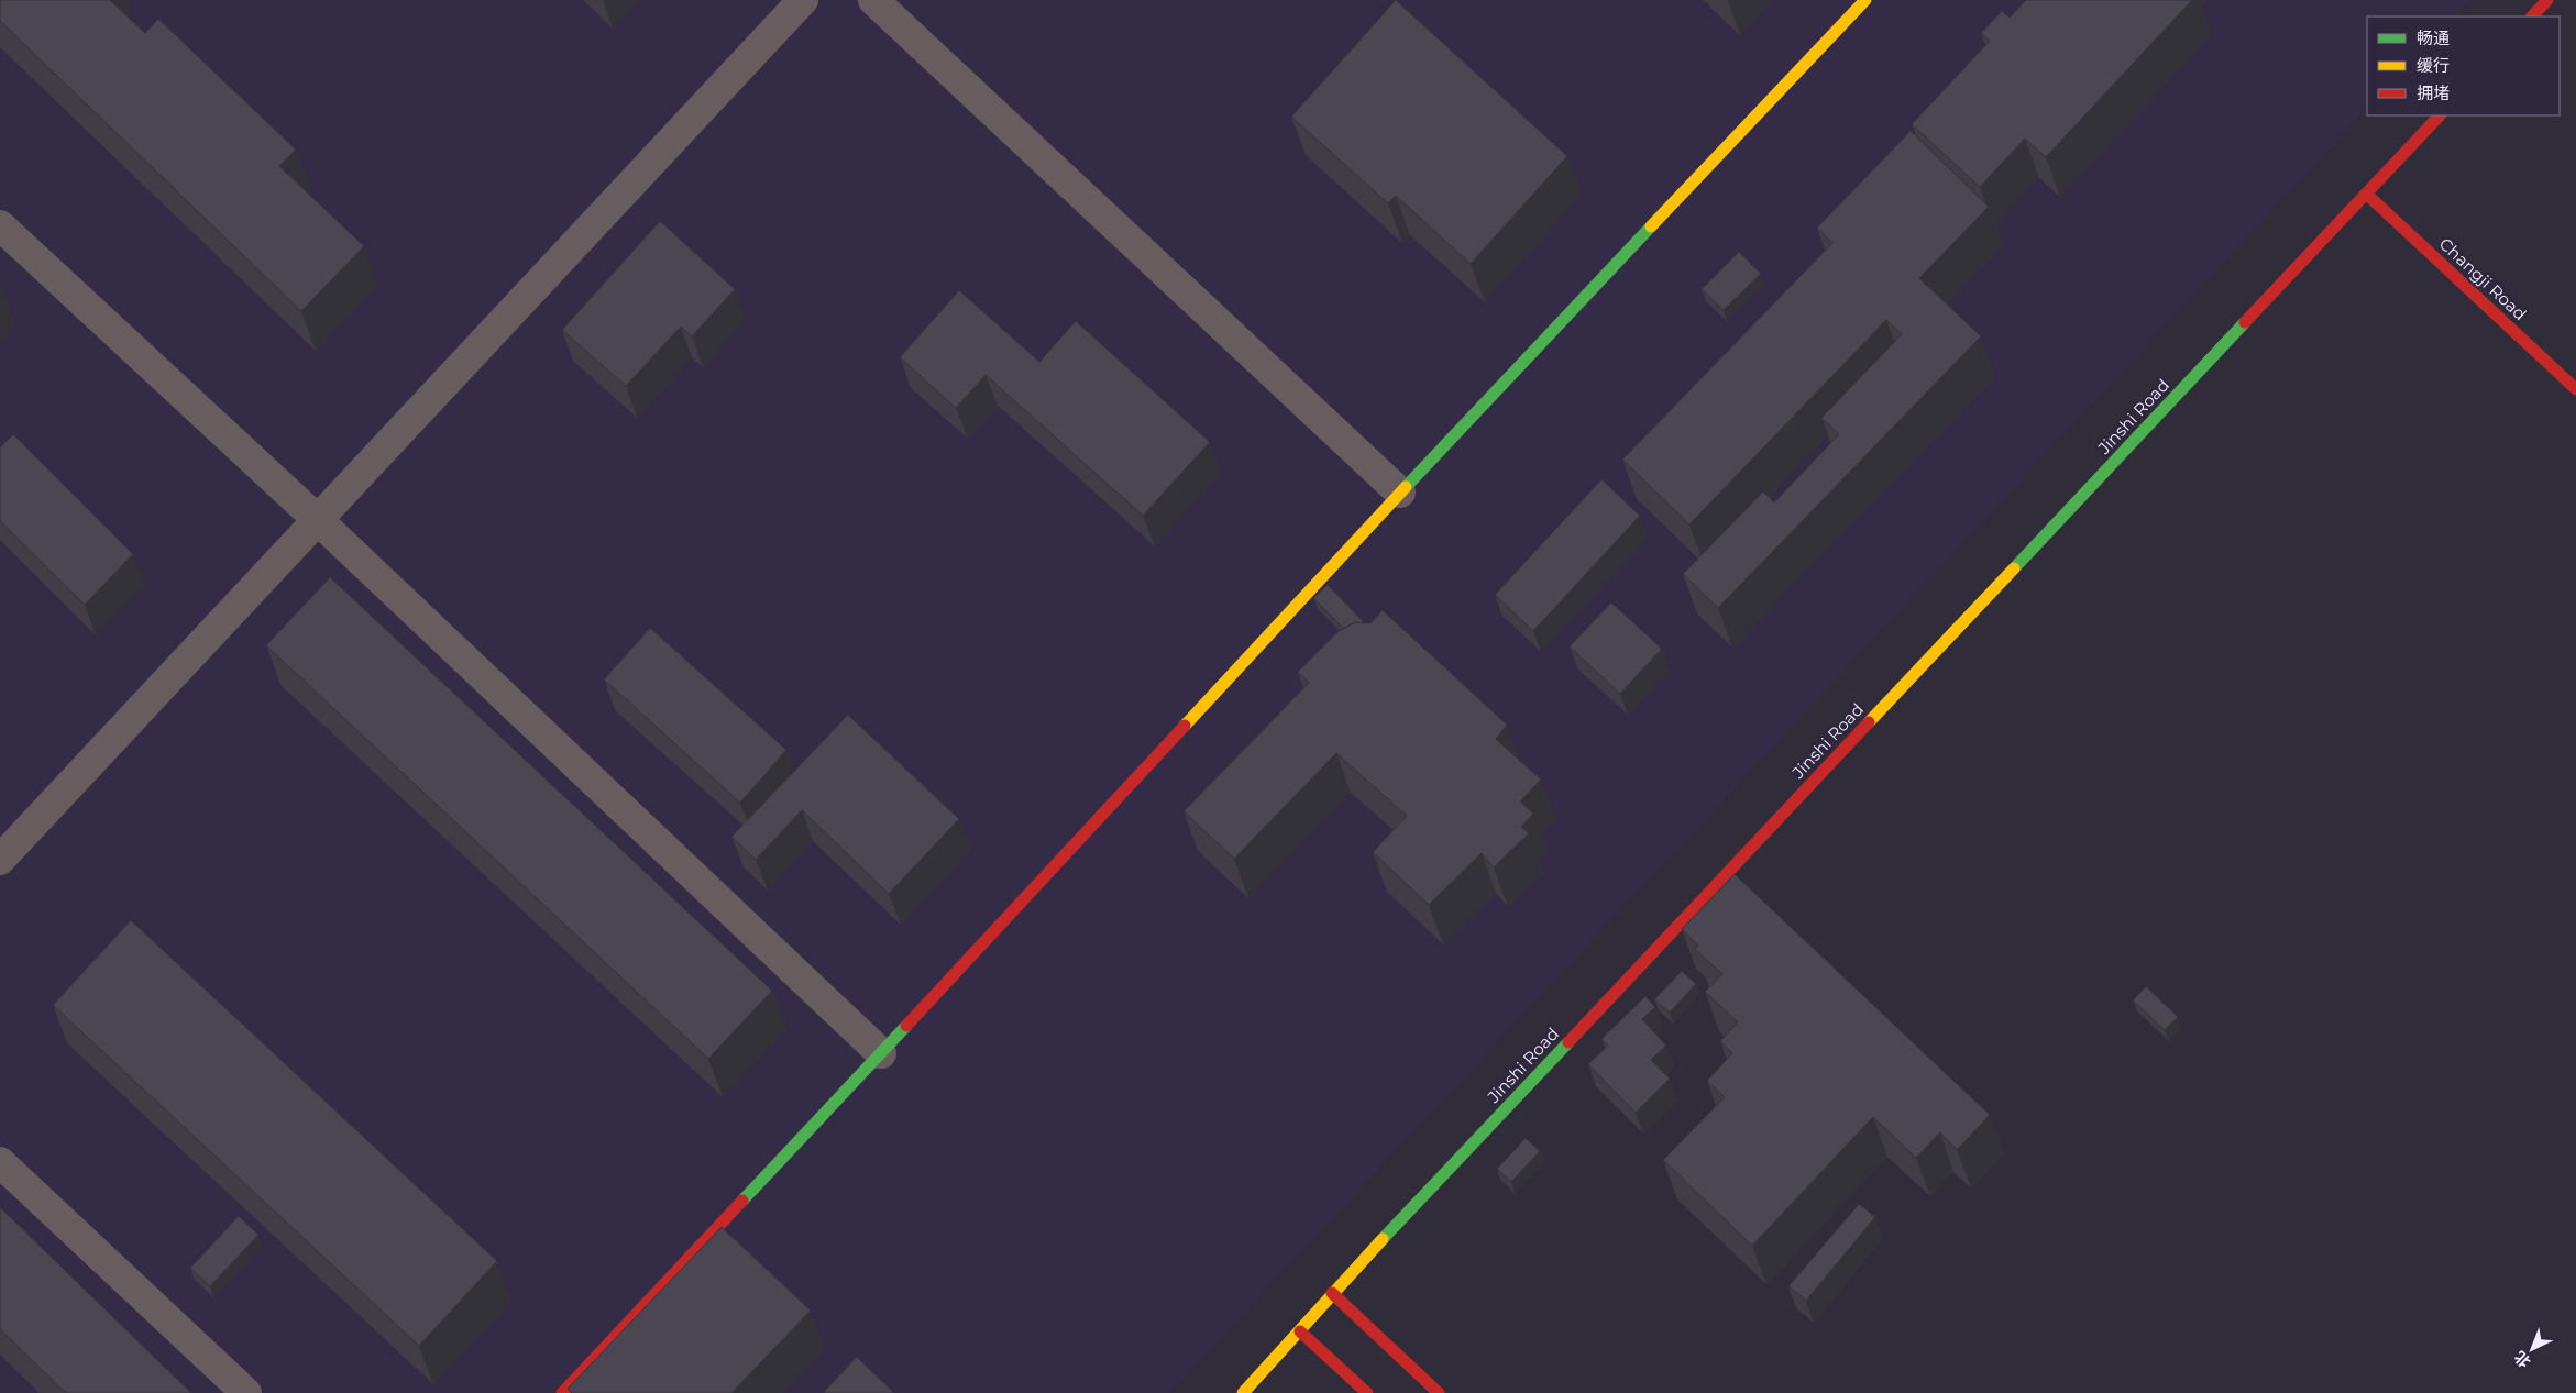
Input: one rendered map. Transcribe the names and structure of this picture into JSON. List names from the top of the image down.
{
  "streets": {
    "street": ["Changji Road", "Jinshi Road"]
  },
  "crossings": [
    ["Changji Road", "Jinshi Road"]
  ],
  "legend": ["畅通", "缓行", "拥堵"],
  "north": "bottom left"
}
